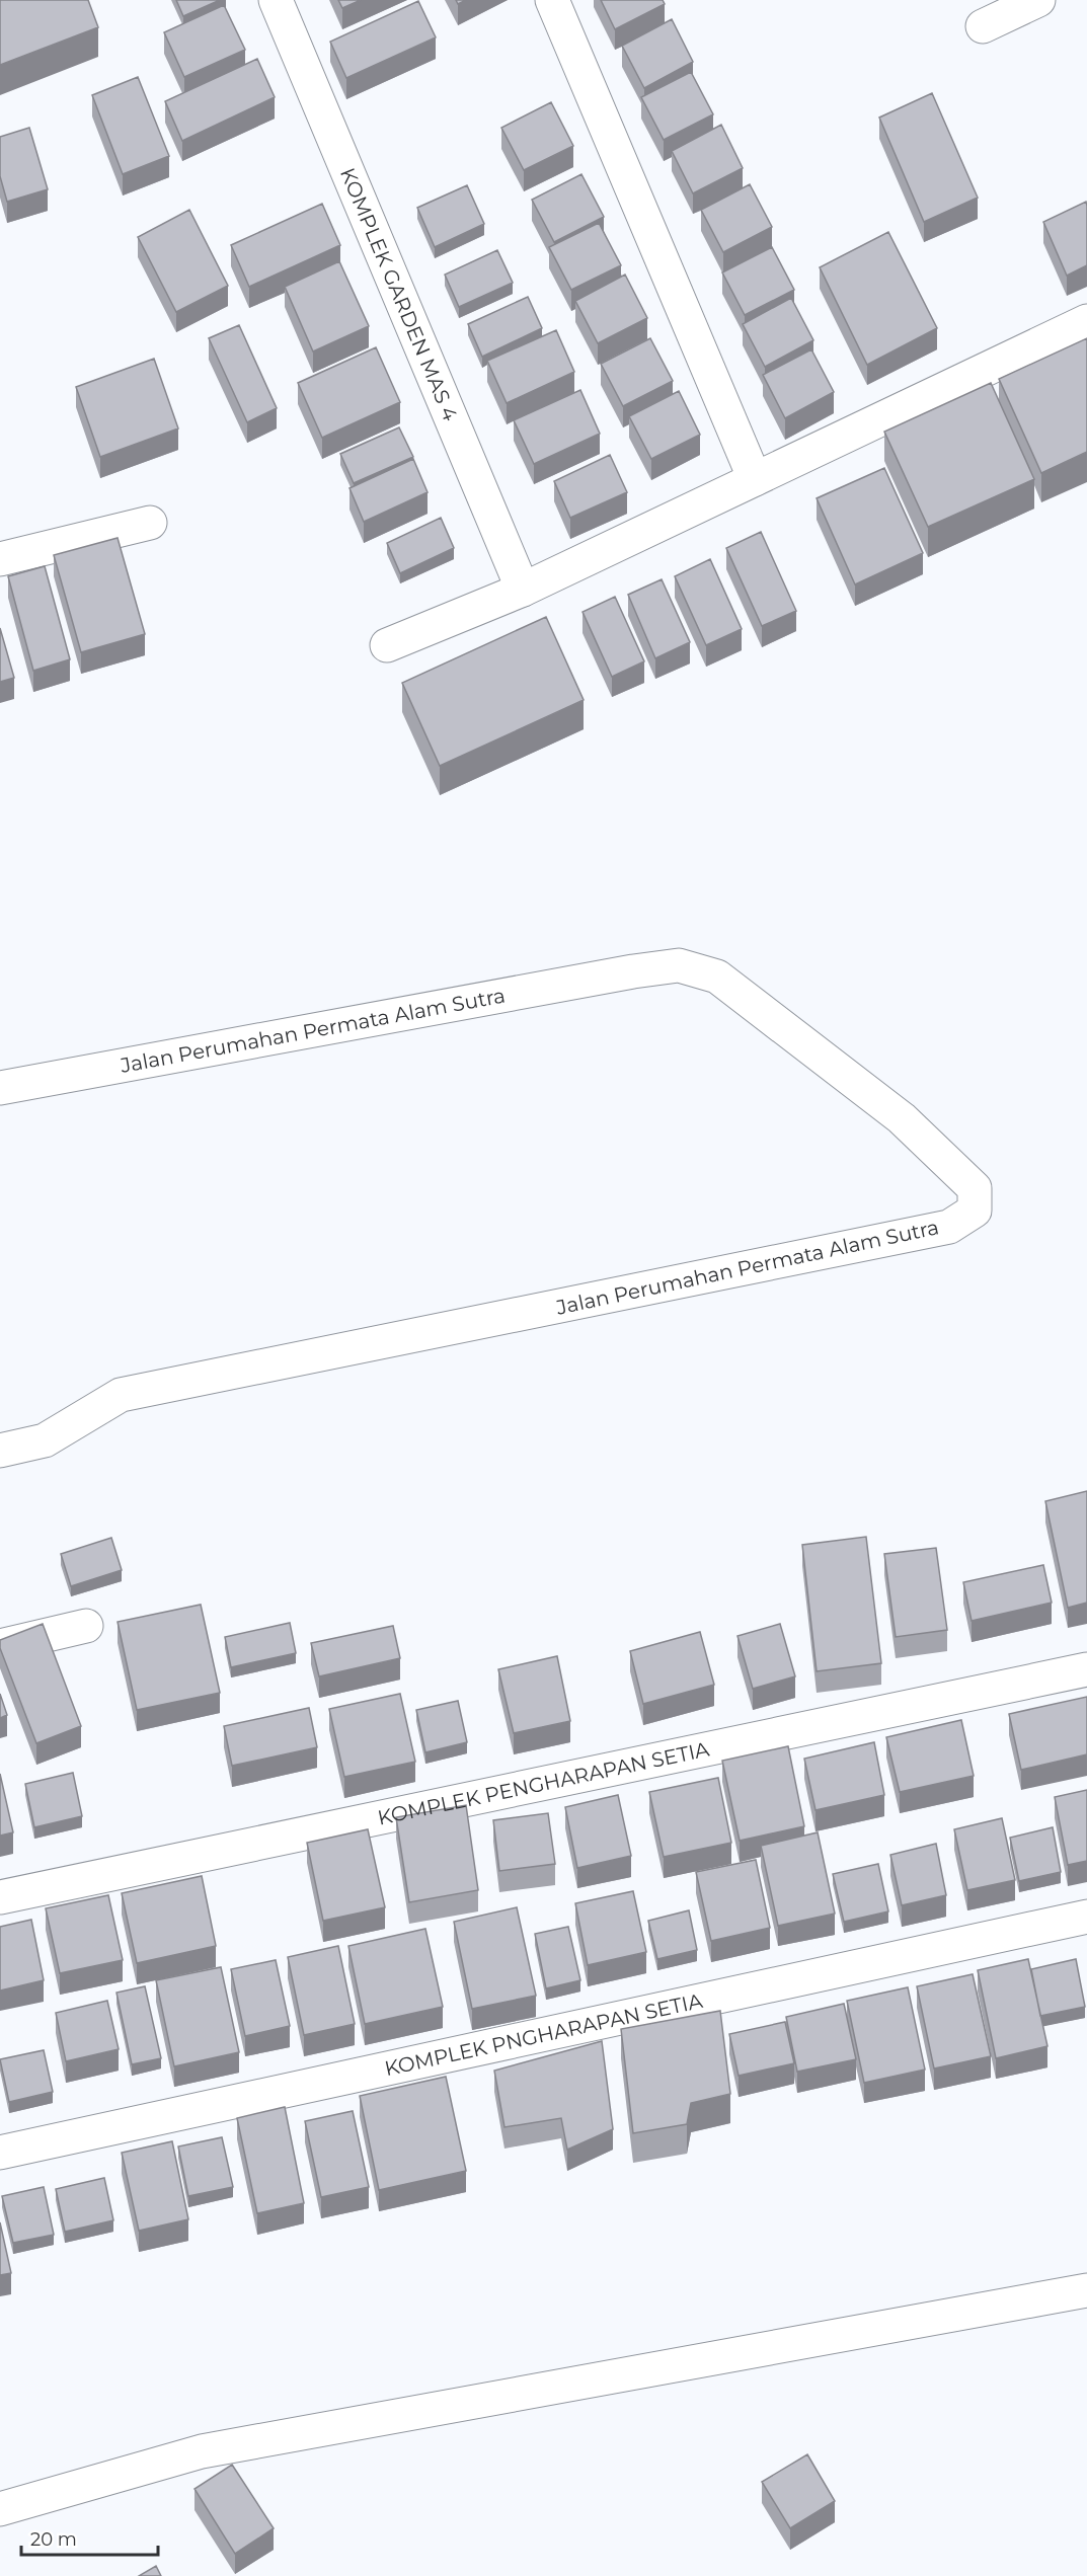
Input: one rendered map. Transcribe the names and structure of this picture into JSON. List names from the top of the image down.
{
  "streets": {
    "street": [
      "KOMPLEK GARDEN MAS 4",
      "Jalan Perumahan Permata Alam Sutra",
      "KOMPLEK PENGHARAPAN SETIA",
      "KOMPLEK PNGHARAPAN SETIA"
    ]
  },
  "scale_bar": "20 m"
}
